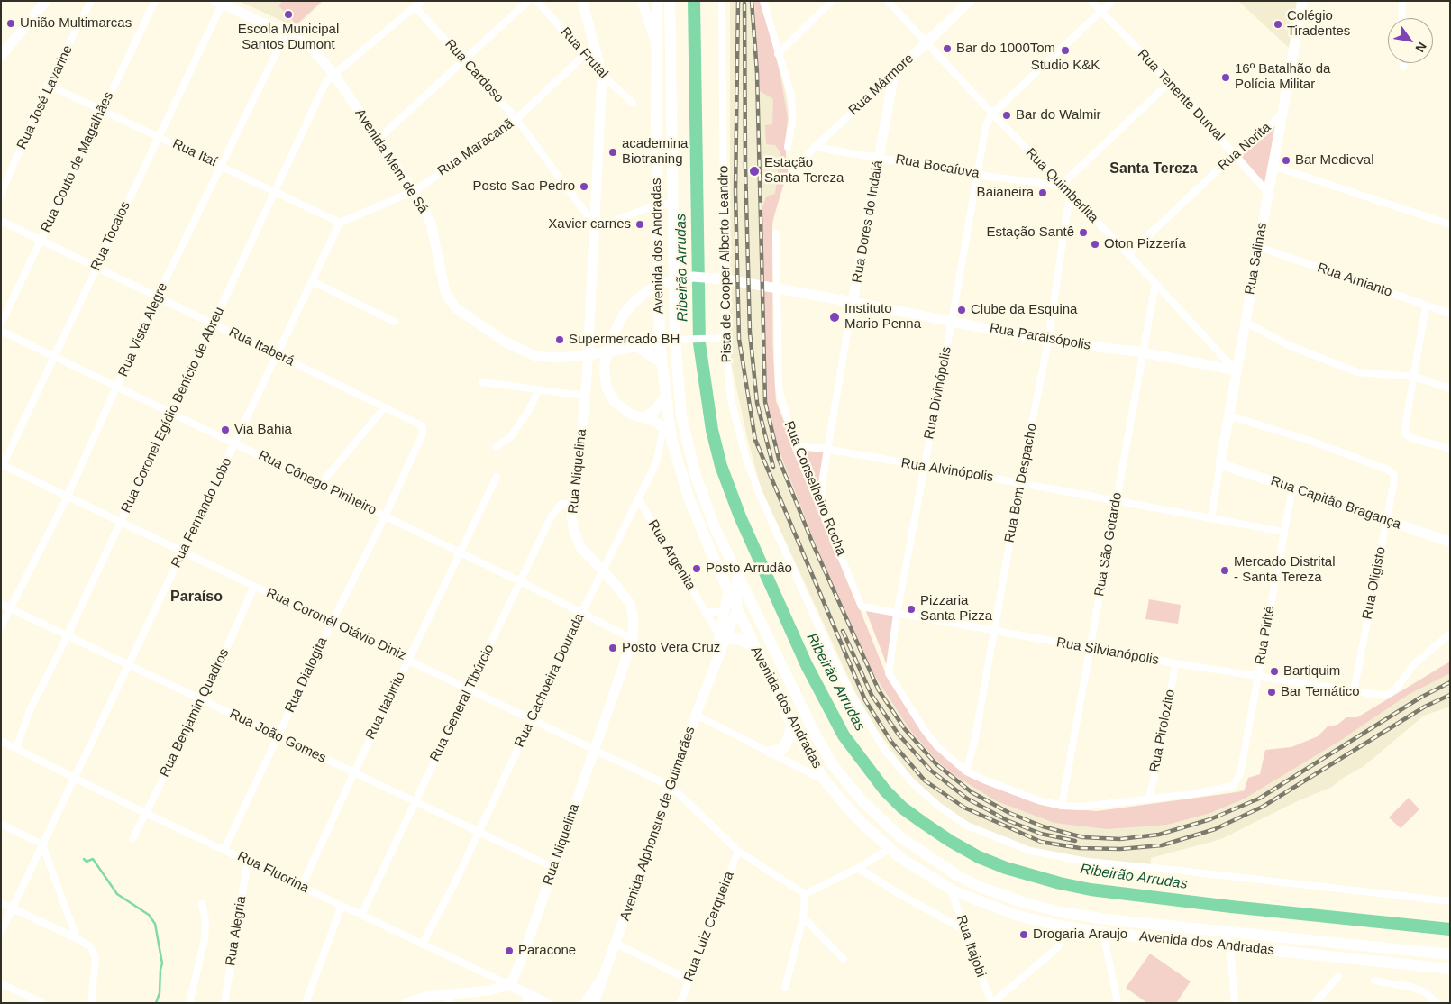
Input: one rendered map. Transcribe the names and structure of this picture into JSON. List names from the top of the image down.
{
  "streets": {
    "main road": ["Avenida dos Andradas"],
    "street": [
      "Rua Frutal",
      "Rua Cardoso",
      "Rua Mármore",
      "Rua Tenente Durval",
      "Rua José Lavarine",
      "Rua Norita",
      "Rua Maracanã",
      "Rua Itaí",
      "Avenida Mem de Sá",
      "Rua Couto de Magalhães",
      "Rua Bocaíuva",
      "Rua Quimberlita",
      "Rua Dores do Indaiá",
      "Rua Tocaios",
      "Rua Salinas",
      "Pista de Cooper Alberto Leandro",
      "Rua Amianto",
      "Rua Vista Alegre",
      "Rua Paraisópolis",
      "Rua Itaberá",
      "Rua Divinópolis",
      "Rua Coronel Egídio Benício de Abreu",
      "Rua Alvinópolis",
      "Rua Niquelina",
      "Rua Cônego Pinheiro",
      "Rua Bom Despacho",
      "Rua Conselheiro Rocha",
      "Rua Capitão Bragança",
      "Rua Fernando Lobo",
      "Rua São Gotardo",
      "Rua Argenita",
      "Rua Oligisto",
      "Rua Coronél Otávio Diniz",
      "Rua Pirité",
      "Rua Silvianópolis",
      "Rua Dialogita",
      "Rua Cachoeira Dourada",
      "Rua General Tibúrcio",
      "Rua Itabirito",
      "Rua Benjamin Quadros",
      "Rua Pirolozito",
      "Rua João Gomes",
      "Avenida Alphonsus de Guimarães",
      "Rua Fluorina",
      "Rua Luiz Cerqueira",
      "Rua Alegria",
      "Rua Itajobi"
    ]
  },
  "crossings": [
    ["Rua Frutal", "Rua Maracanã"],
    ["Rua Frutal", "Rua Niquelina"],
    ["Rua Cardoso", "Rua Maracanã"],
    ["Rua Cardoso", "Rua Coronel Egídio Benício de Abreu"],
    ["Rua Cardoso", "Rua Niquelina"],
    ["Rua Mármore", "Rua Bocaíuva"],
    ["Rua Mármore", "Rua Quimberlita"],
    ["Rua Mármore", "Rua Dores do Indaiá"],
    ["Rua Tenente Durval", "Rua Norita"],
    ["Rua Tenente Durval", "Rua Salinas"],
    ["Rua José Lavarine", "Rua Itaí"],
    ["Rua Norita", "Rua Quimberlita"],
    ["Rua Norita", "Rua Salinas"],
    ["Rua Maracanã", "Rua Itaí"],
    ["Rua Maracanã", "Avenida Mem de Sá"],
    ["Rua Maracanã", "Rua Niquelina"],
    ["Rua Maracanã", "Rua Fernando Lobo"],
    ["Rua Itaí", "Rua Couto de Magalhães"],
    ["Rua Itaí", "Rua Tocaios"],
    ["Rua Itaí", "Rua Vista Alegre"],
    ["Rua Itaí", "Rua Coronel Egídio Benício de Abreu"],
    ["Rua Itaí", "Rua Fernando Lobo"],
    ["Avenida Mem de Sá", "Rua Tocaios"],
    ["Avenida Mem de Sá", "Avenida dos Andradas"],
    ["Avenida Mem de Sá", "Rua Vista Alegre"],
    ["Avenida Mem de Sá", "Rua Coronel Egídio Benício de Abreu"],
    ["Avenida Mem de Sá", "Rua Niquelina"],
    ["Rua Couto de Magalhães", "Rua Itaberá"],
    ["Rua Bocaíuva", "Rua Quimberlita"],
    ["Rua Bocaíuva", "Rua Dores do Indaiá"],
    ["Rua Bocaíuva", "Rua Divinópolis"],
    ["Rua Quimberlita", "Rua Salinas"],
    ["Rua Quimberlita", "Rua Paraisópolis"],
    ["Rua Quimberlita", "Rua Divinópolis"],
    ["Rua Quimberlita", "Rua Bom Despacho"],
    ["Rua Quimberlita", "Rua São Gotardo"],
    ["Rua Dores do Indaiá", "Rua Paraisópolis"],
    ["Rua Dores do Indaiá", "Rua Alvinópolis"],
    ["Rua Dores do Indaiá", "Rua Conselheiro Rocha"],
    ["Rua Tocaios", "Rua Itaberá"],
    ["Rua Tocaios", "Rua Cônego Pinheiro"],
    ["Rua Tocaios", "Rua Coronél Otávio Diniz"],
    ["Avenida dos Andradas", "Rua Cachoeira Dourada"],
    ["Avenida dos Andradas", "Avenida Alphonsus de Guimarães"],
    ["Avenida dos Andradas", "Rua Itajobi"],
    ["Rua Salinas", "Rua Amianto"],
    ["Rua Salinas", "Rua Paraisópolis"],
    ["Rua Salinas", "Rua Alvinópolis"],
    ["Rua Salinas", "Rua Capitão Bragança"],
    ["Rua Salinas", "Rua Oligisto"],
    ["Rua Vista Alegre", "Rua Itaberá"],
    ["Rua Vista Alegre", "Rua Cônego Pinheiro"],
    ["Rua Vista Alegre", "Rua Coronél Otávio Diniz"],
    ["Rua Vista Alegre", "Rua João Gomes"],
    ["Rua Paraisópolis", "Rua Divinópolis"],
    ["Rua Paraisópolis", "Rua Bom Despacho"],
    ["Rua Paraisópolis", "Rua São Gotardo"],
    ["Rua Itaberá", "Rua Coronel Egídio Benício de Abreu"],
    ["Rua Itaberá", "Rua Fernando Lobo"],
    ["Rua Itaberá", "Rua Dialogita"],
    ["Rua Divinópolis", "Rua Alvinópolis"],
    ["Rua Divinópolis", "Rua Bom Despacho"],
    ["Rua Divinópolis", "Rua Silvianópolis"],
    ["Rua Coronel Egídio Benício de Abreu", "Rua Cônego Pinheiro"],
    ["Rua Coronel Egídio Benício de Abreu", "Rua Coronél Otávio Diniz"],
    ["Rua Coronel Egídio Benício de Abreu", "Rua João Gomes"],
    ["Rua Coronel Egídio Benício de Abreu", "Rua Fluorina"],
    ["Rua Alvinópolis", "Rua Bom Despacho"],
    ["Rua Alvinópolis", "Rua Conselheiro Rocha"],
    ["Rua Alvinópolis", "Rua São Gotardo"],
    ["Rua Alvinópolis", "Rua Pirité"],
    ["Rua Niquelina", "Rua Cônego Pinheiro"],
    ["Rua Niquelina", "Rua Coronél Otávio Diniz"],
    ["Rua Niquelina", "Rua Cachoeira Dourada"],
    ["Rua Niquelina", "Rua General Tibúrcio"],
    ["Rua Niquelina", "Rua João Gomes"],
    ["Rua Niquelina", "Rua Fluorina"],
    ["Rua Cônego Pinheiro", "Rua Fernando Lobo"],
    ["Rua Cônego Pinheiro", "Rua Dialogita"],
    ["Rua Cônego Pinheiro", "Rua Cachoeira Dourada"],
    ["Rua Cônego Pinheiro", "Rua General Tibúrcio"],
    ["Rua Cônego Pinheiro", "Rua Itabirito"],
    ["Rua Bom Despacho", "Rua Silvianópolis"],
    ["Rua Conselheiro Rocha", "Rua Silvianópolis"],
    ["Rua Capitão Bragança", "Rua Oligisto"],
    ["Rua Capitão Bragança", "Rua Pirité"],
    ["Rua Fernando Lobo", "Rua Coronél Otávio Diniz"],
    ["Rua Fernando Lobo", "Rua João Gomes"],
    ["Rua Fernando Lobo", "Rua Fluorina"],
    ["Rua São Gotardo", "Rua Silvianópolis"],
    ["Rua Argenita", "Rua Cachoeira Dourada"],
    ["Rua Argenita", "Avenida Alphonsus de Guimarães"],
    ["Rua Oligisto", "Rua Silvianópolis"],
    ["Rua Coronél Otávio Diniz", "Rua Dialogita"],
    ["Rua Coronél Otávio Diniz", "Rua Cachoeira Dourada"],
    ["Rua Coronél Otávio Diniz", "Rua General Tibúrcio"],
    ["Rua Coronél Otávio Diniz", "Rua Itabirito"],
    ["Rua Coronél Otávio Diniz", "Rua Benjamin Quadros"],
    ["Rua Coronél Otávio Diniz", "Avenida Alphonsus de Guimarães"],
    ["Rua Coronél Otávio Diniz", "Rua Luiz Cerqueira"],
    ["Rua Pirité", "Rua Silvianópolis"],
    ["Rua Pirité", "Rua Pirolozito"],
    ["Rua Silvianópolis", "Rua Pirolozito"],
    ["Rua Dialogita", "Rua João Gomes"],
    ["Rua Dialogita", "Rua Fluorina"],
    ["Rua Cachoeira Dourada", "Rua João Gomes"],
    ["Rua Cachoeira Dourada", "Rua Fluorina"],
    ["Rua General Tibúrcio", "Rua João Gomes"],
    ["Rua General Tibúrcio", "Rua Fluorina"],
    ["Rua Itabirito", "Rua João Gomes"],
    ["Rua Itabirito", "Rua Fluorina"],
    ["Rua Benjamin Quadros", "Rua João Gomes"],
    ["Rua Benjamin Quadros", "Rua Fluorina"],
    ["Rua Fluorina", "Rua Alegria"]
  ],
  "districts": ["Santa Tereza", "Paraíso"],
  "water": ["Ribeirão Arrudas"],
  "places": [
    "Escola Municipal Santos Dumont",
    "União Multimarcas",
    "Colégio Tiradentes",
    "Bar do 1000Tom",
    "Studio K&K",
    "16º Batalhão da Polícia Militar",
    "Bar do Walmir",
    "academina Biotraning",
    "Bar Medieval",
    "Estação Santa Tereza",
    "Posto Sao Pedro",
    "Baianeira",
    "Xavier carnes",
    "Estação Santê",
    "Oton Pizzería",
    "Clube da Esquina",
    "Instituto Mario Penna",
    "Supermercado BH",
    "Via Bahia",
    "Posto Arrudâo",
    "Mercado Distrital - Santa Tereza",
    "Pizzaria Santa Pizza",
    "Posto Vera Cruz",
    "Bartiquim",
    "Bar Temático",
    "Drogaria Araujo",
    "Paracone"
  ],
  "north": "bottom right"
}
